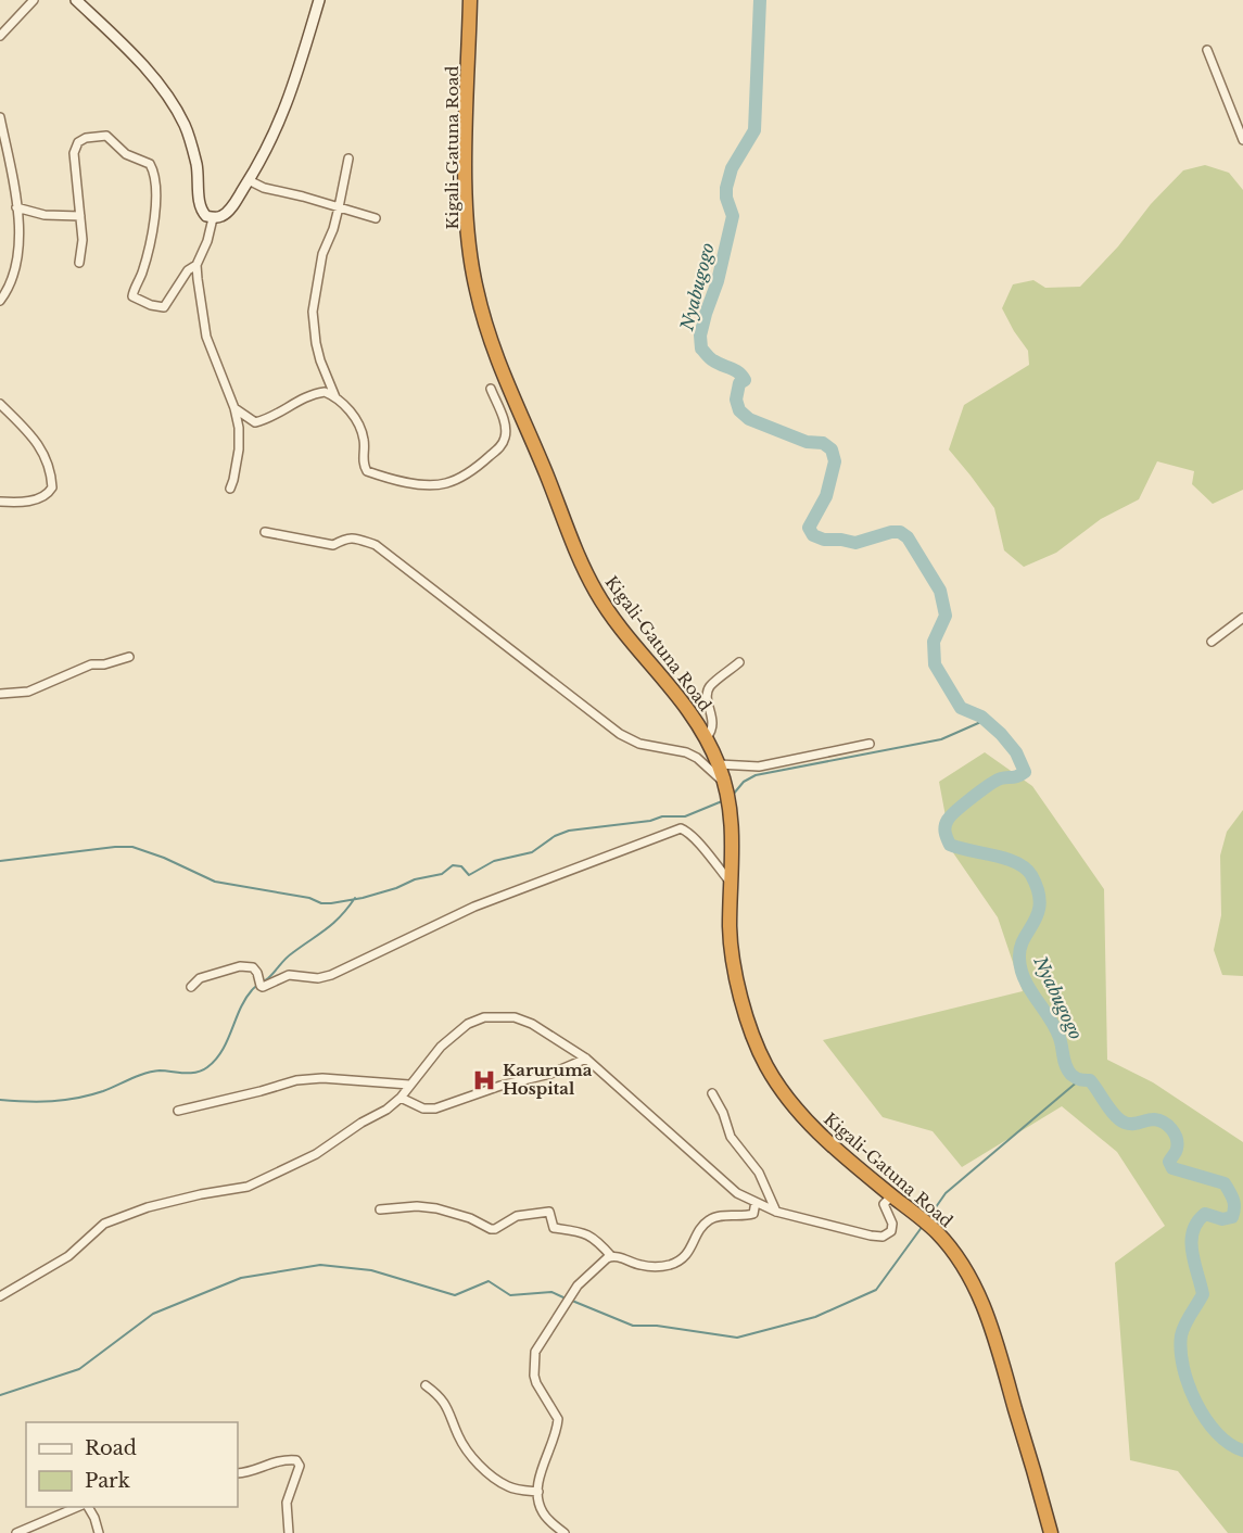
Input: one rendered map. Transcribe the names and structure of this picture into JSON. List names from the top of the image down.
{
  "streets": {
    "highway": ["Kigali-Gatuna Road"]
  },
  "water": ["Nyabugogo"],
  "places": {
    "hospital": ["Karuruma Hospital"]
  },
  "legend": ["Road", "Park"]
}
